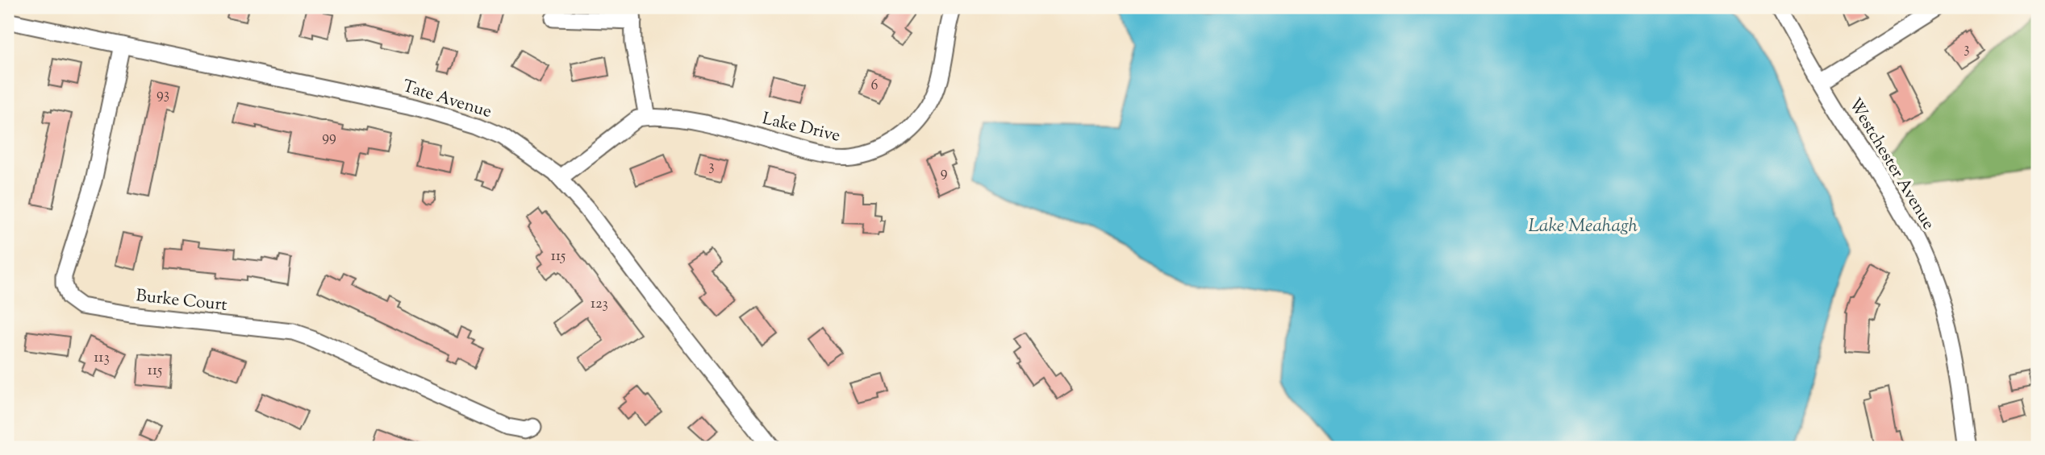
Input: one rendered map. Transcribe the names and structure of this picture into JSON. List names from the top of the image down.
{
  "streets": {
    "street": [
      "Tate Avenue",
      "Lake Drive",
      "Westchester Avenue",
      "Burke Court"
    ]
  },
  "crossings": [
    ["Tate Avenue", "Burke Court"]
  ],
  "water": ["Lake Meahagh"],
  "house_numbers": [
    "3",
    "6",
    "93",
    "99",
    "3",
    "9",
    "115",
    "123",
    "113",
    "115"
  ]
}
